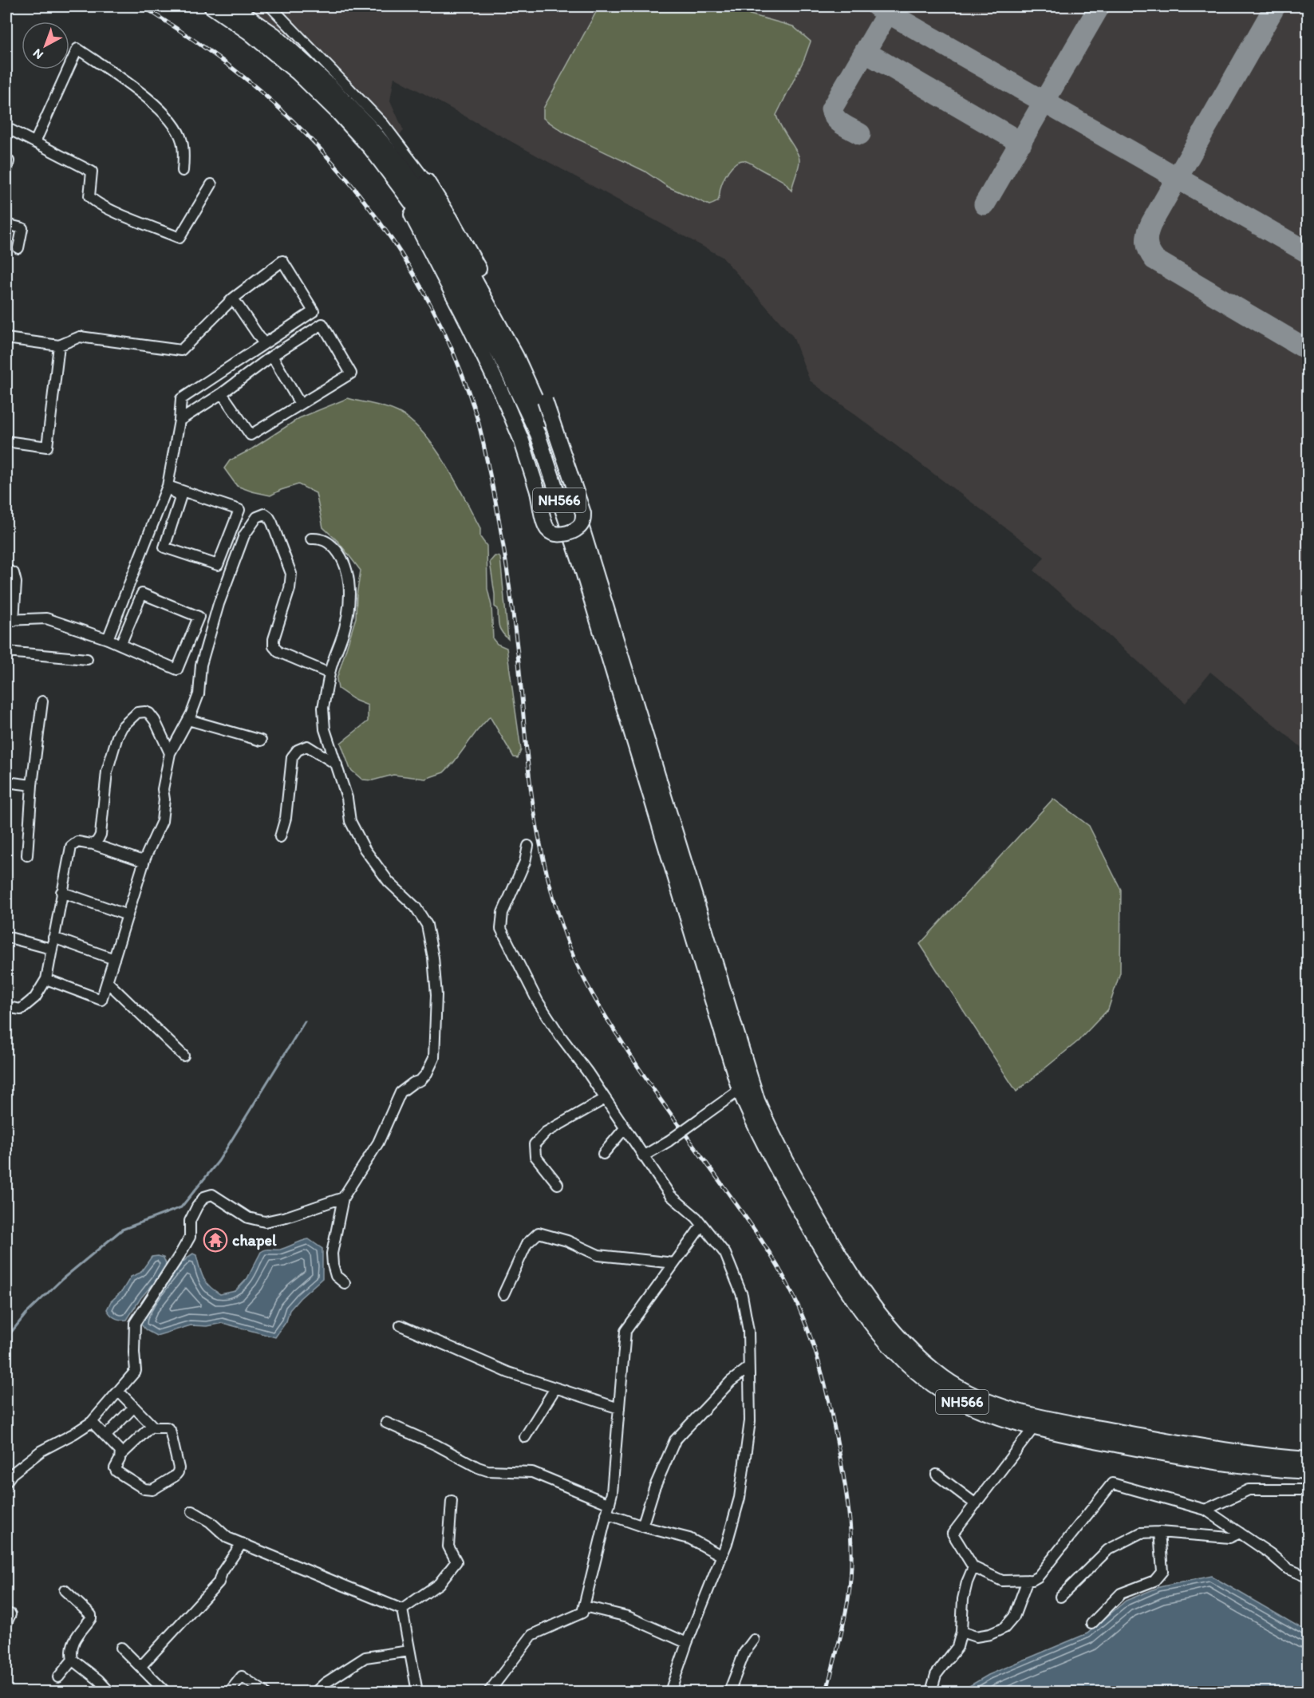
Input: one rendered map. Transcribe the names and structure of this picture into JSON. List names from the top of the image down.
{
  "streets": {
    "highway": ["NH566"]
  },
  "places": {
    "temple": ["chapel"]
  },
  "north": "bottom left"
}
